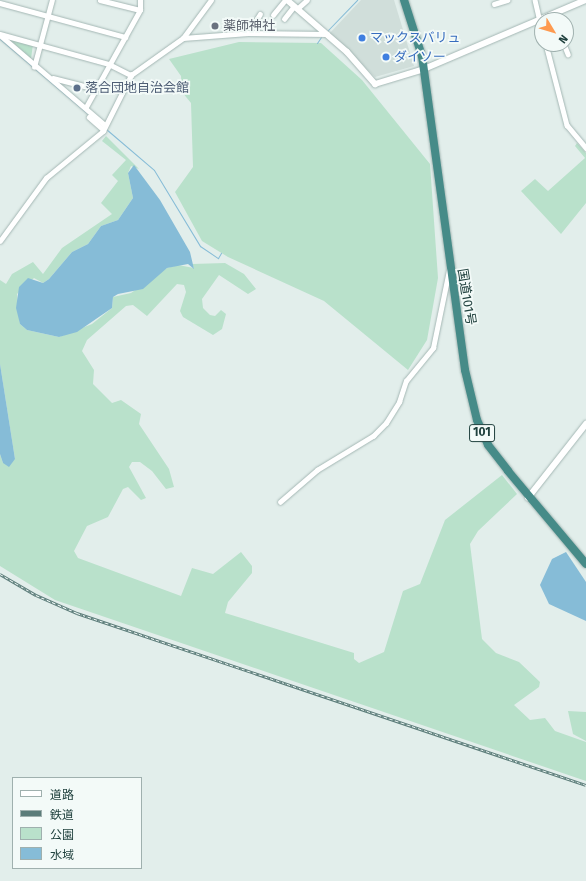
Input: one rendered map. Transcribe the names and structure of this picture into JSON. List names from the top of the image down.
{
  "streets": {
    "highway": ["国道101号", "101"]
  },
  "places": [
    "薬師神社",
    "マックスバリュ",
    "ダイソー",
    "落合団地自治会館"
  ],
  "legend": [
    "道路",
    "鉄道",
    "公園",
    "水域"
  ],
  "north": "bottom right"
}
